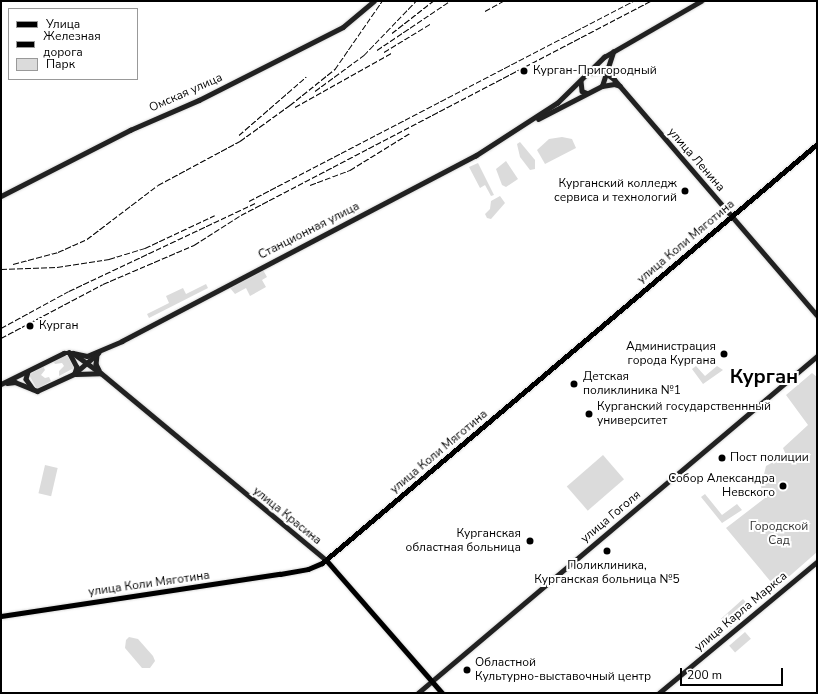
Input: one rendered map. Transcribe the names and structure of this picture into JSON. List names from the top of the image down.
{
  "streets": {
    "main road": [
      "Омская улица",
      "улица Ленина",
      "Станционная улица",
      "улица Коли Мяготина",
      "улица Красина",
      "улица Гоголя",
      "улица Карла Маркса"
    ]
  },
  "crossings": [
    ["улица Ленина", "Станционная улица"],
    ["улица Ленина", "улица Коли Мяготина"],
    ["Станционная улица", "улица Красина"],
    ["улица Коли Мяготина", "улица Красина"],
    ["улица Красина", "улица Гоголя"]
  ],
  "districts": ["Курган"],
  "parks": ["Городской Сад"],
  "places": [
    "Курган-Пригородный",
    "Курганский колледж сервиса и технологий",
    "Курган",
    "Администрация города Кургана",
    "Детская поликлиника №1",
    "Курганский государственнный университет",
    "Пост полиции",
    "Собор Александра Невского",
    "Курганская областная больница",
    "Поликлиника, Курганская больница №5",
    "Областной Культурно-выставочный центр"
  ],
  "legend": ["Улица", "Железная дорога", "Парк"],
  "scale_bar": "200 m"
}
